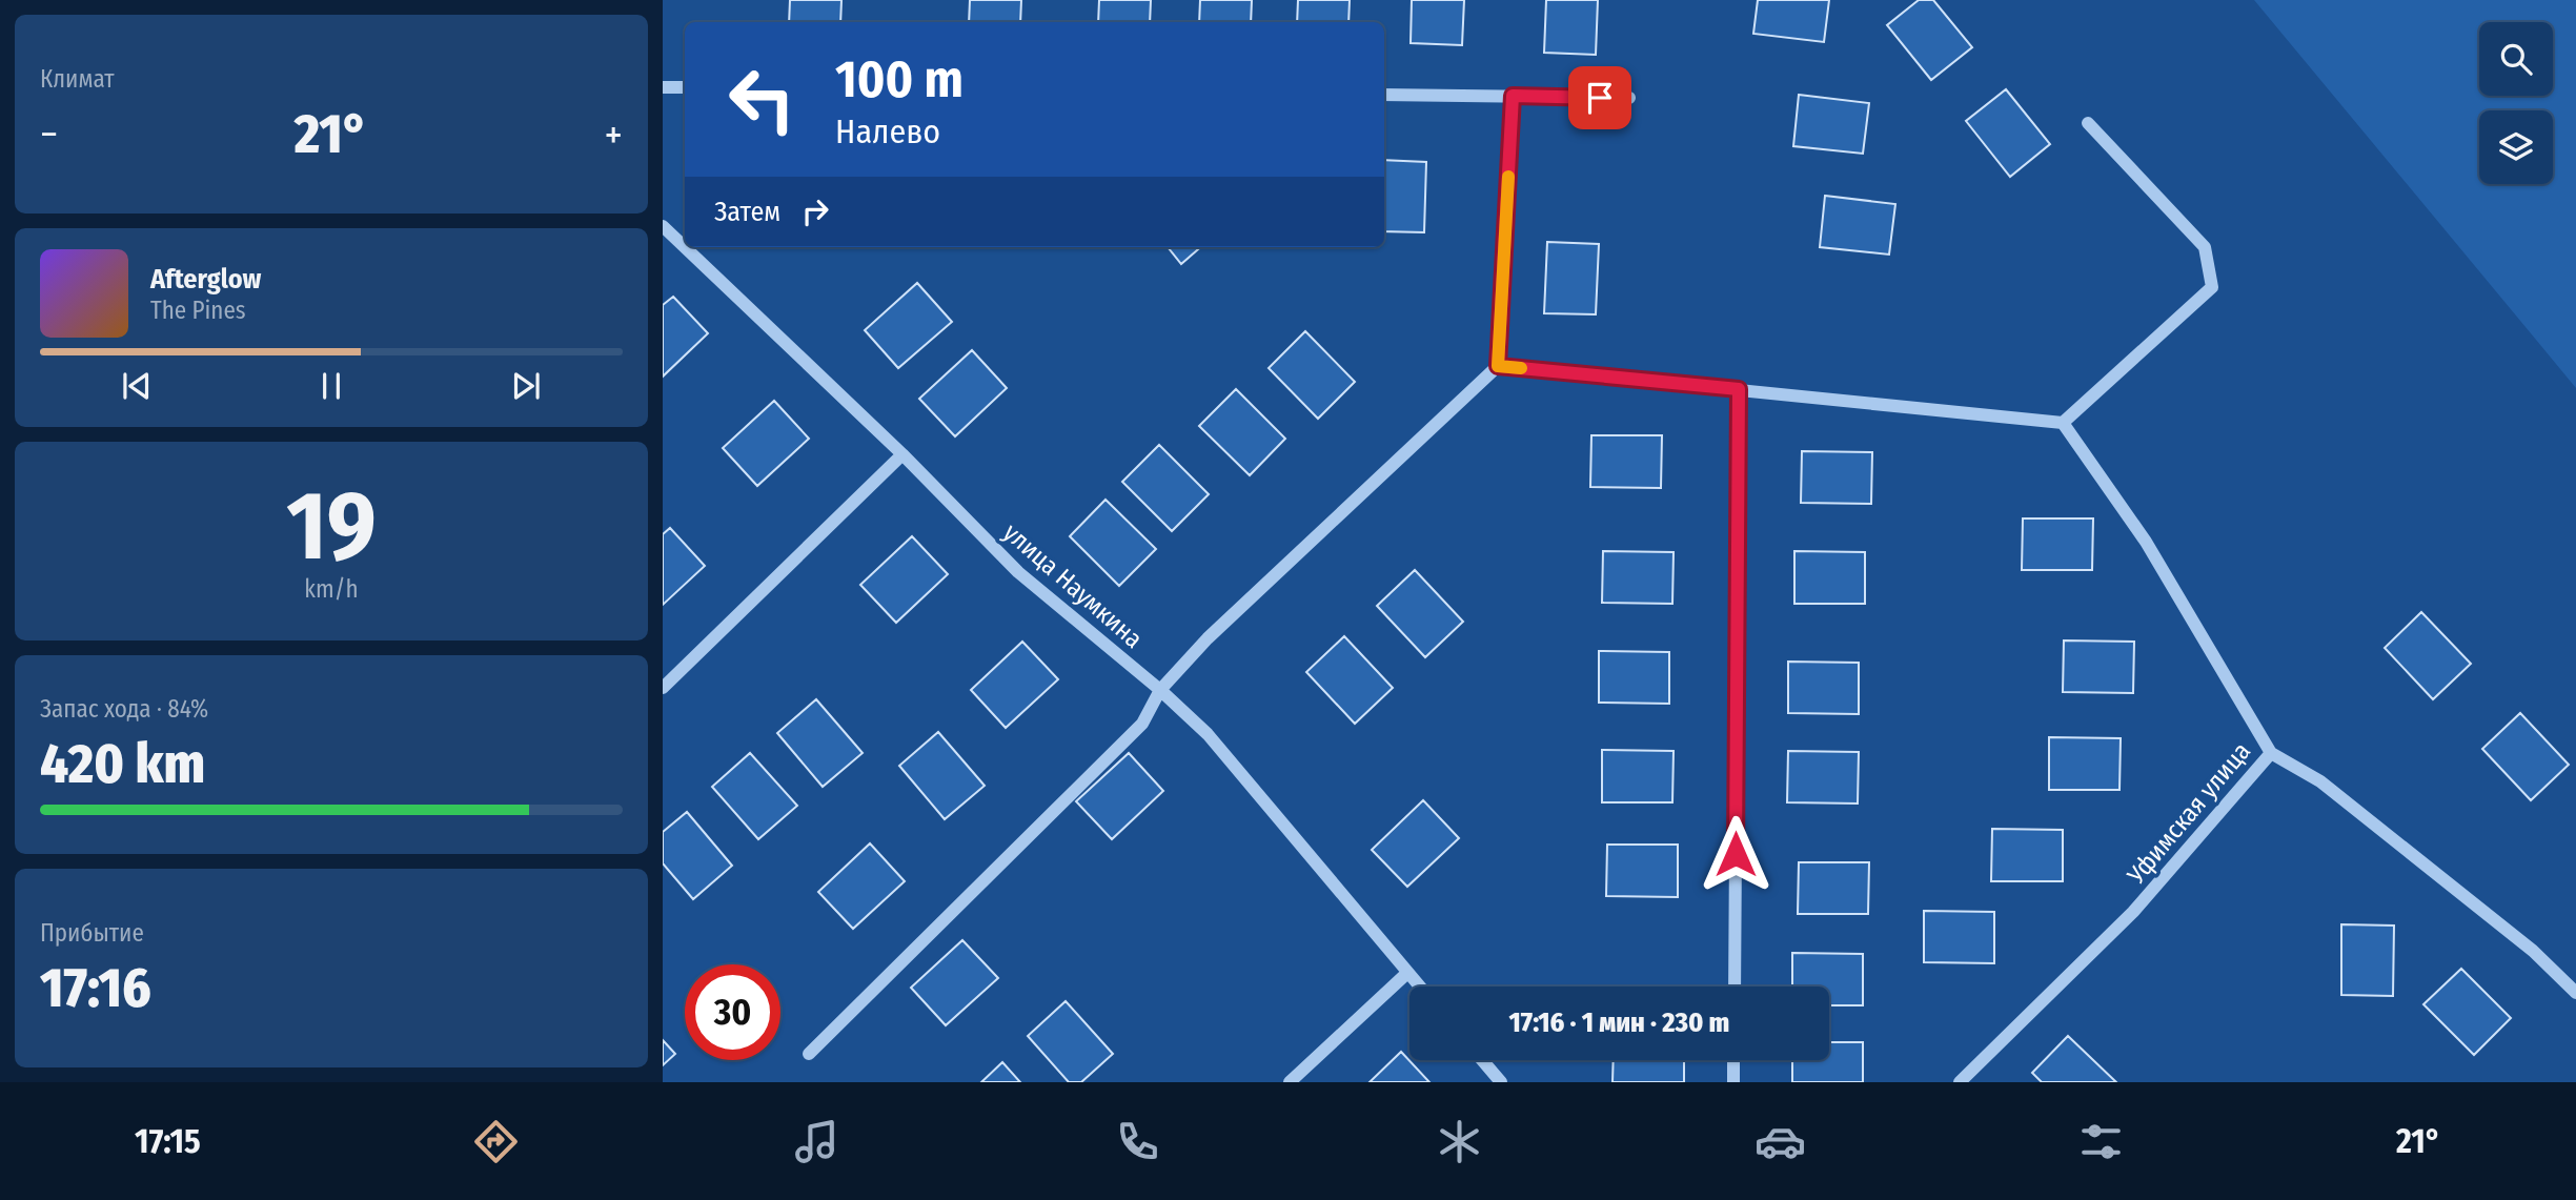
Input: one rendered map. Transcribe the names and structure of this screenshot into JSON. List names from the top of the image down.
{
  "streets": {
    "street": ["улица Наумкина", "Уфимская улица"]
  },
  "page": {
    "tile": [
      "Климат",
      ["19", "km/h"],
      ["Запас хода · 84%", "420 km"],
      ["Прибытие", "17:16"]
    ],
    "turn": ["100 m", "Налево"],
    "heat": ["−", "21°", "+"],
    "then": "Затем",
    "song": ["Afterglow", "The Pines"],
    "limit": "30",
    "trip": "17:16 · 1 мин · 230 m",
    "tabs": ["17:15", "21°"]
  }
}
